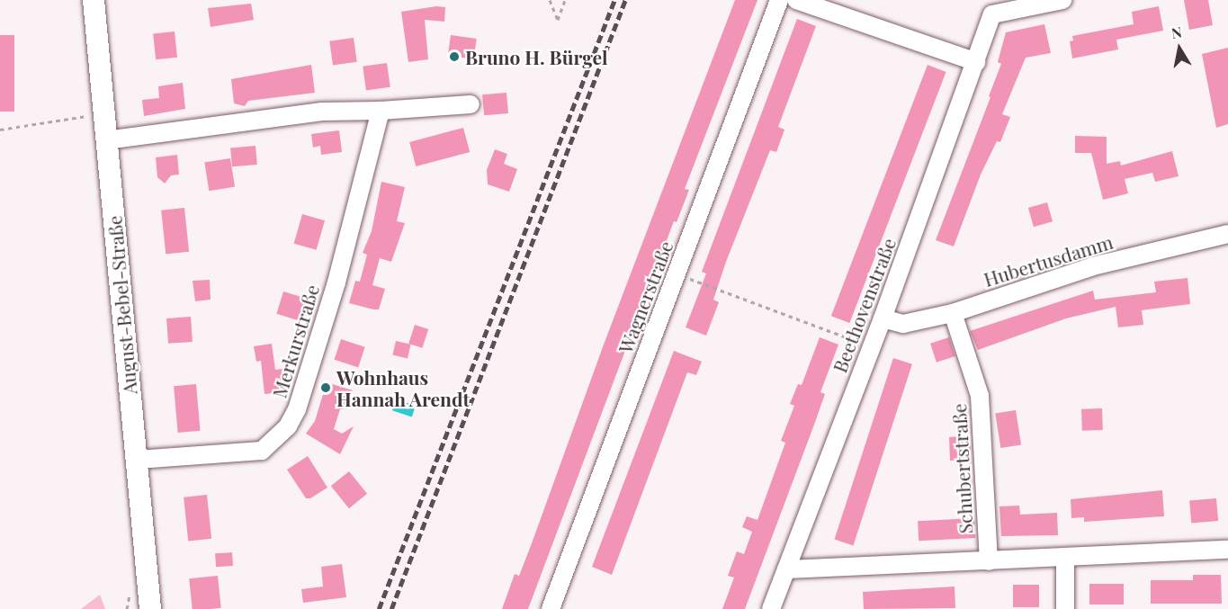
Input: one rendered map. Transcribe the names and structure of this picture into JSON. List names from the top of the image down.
{
  "streets": {
    "street": [
      "Hubertusdamm",
      "Wagnerstraße",
      "August-Bebel-Straße",
      "Beethovenstraße",
      "Merkurstraße",
      "Schubertstraße"
    ]
  },
  "crossings": [
    ["Hubertusdamm", "Beethovenstraße"],
    ["Hubertusdamm", "Schubertstraße"],
    ["August-Bebel-Straße", "Merkurstraße"]
  ],
  "places": ["Bruno H. Bürgel", "Wohnhaus Hannah Arendt"],
  "north": "top"
}
